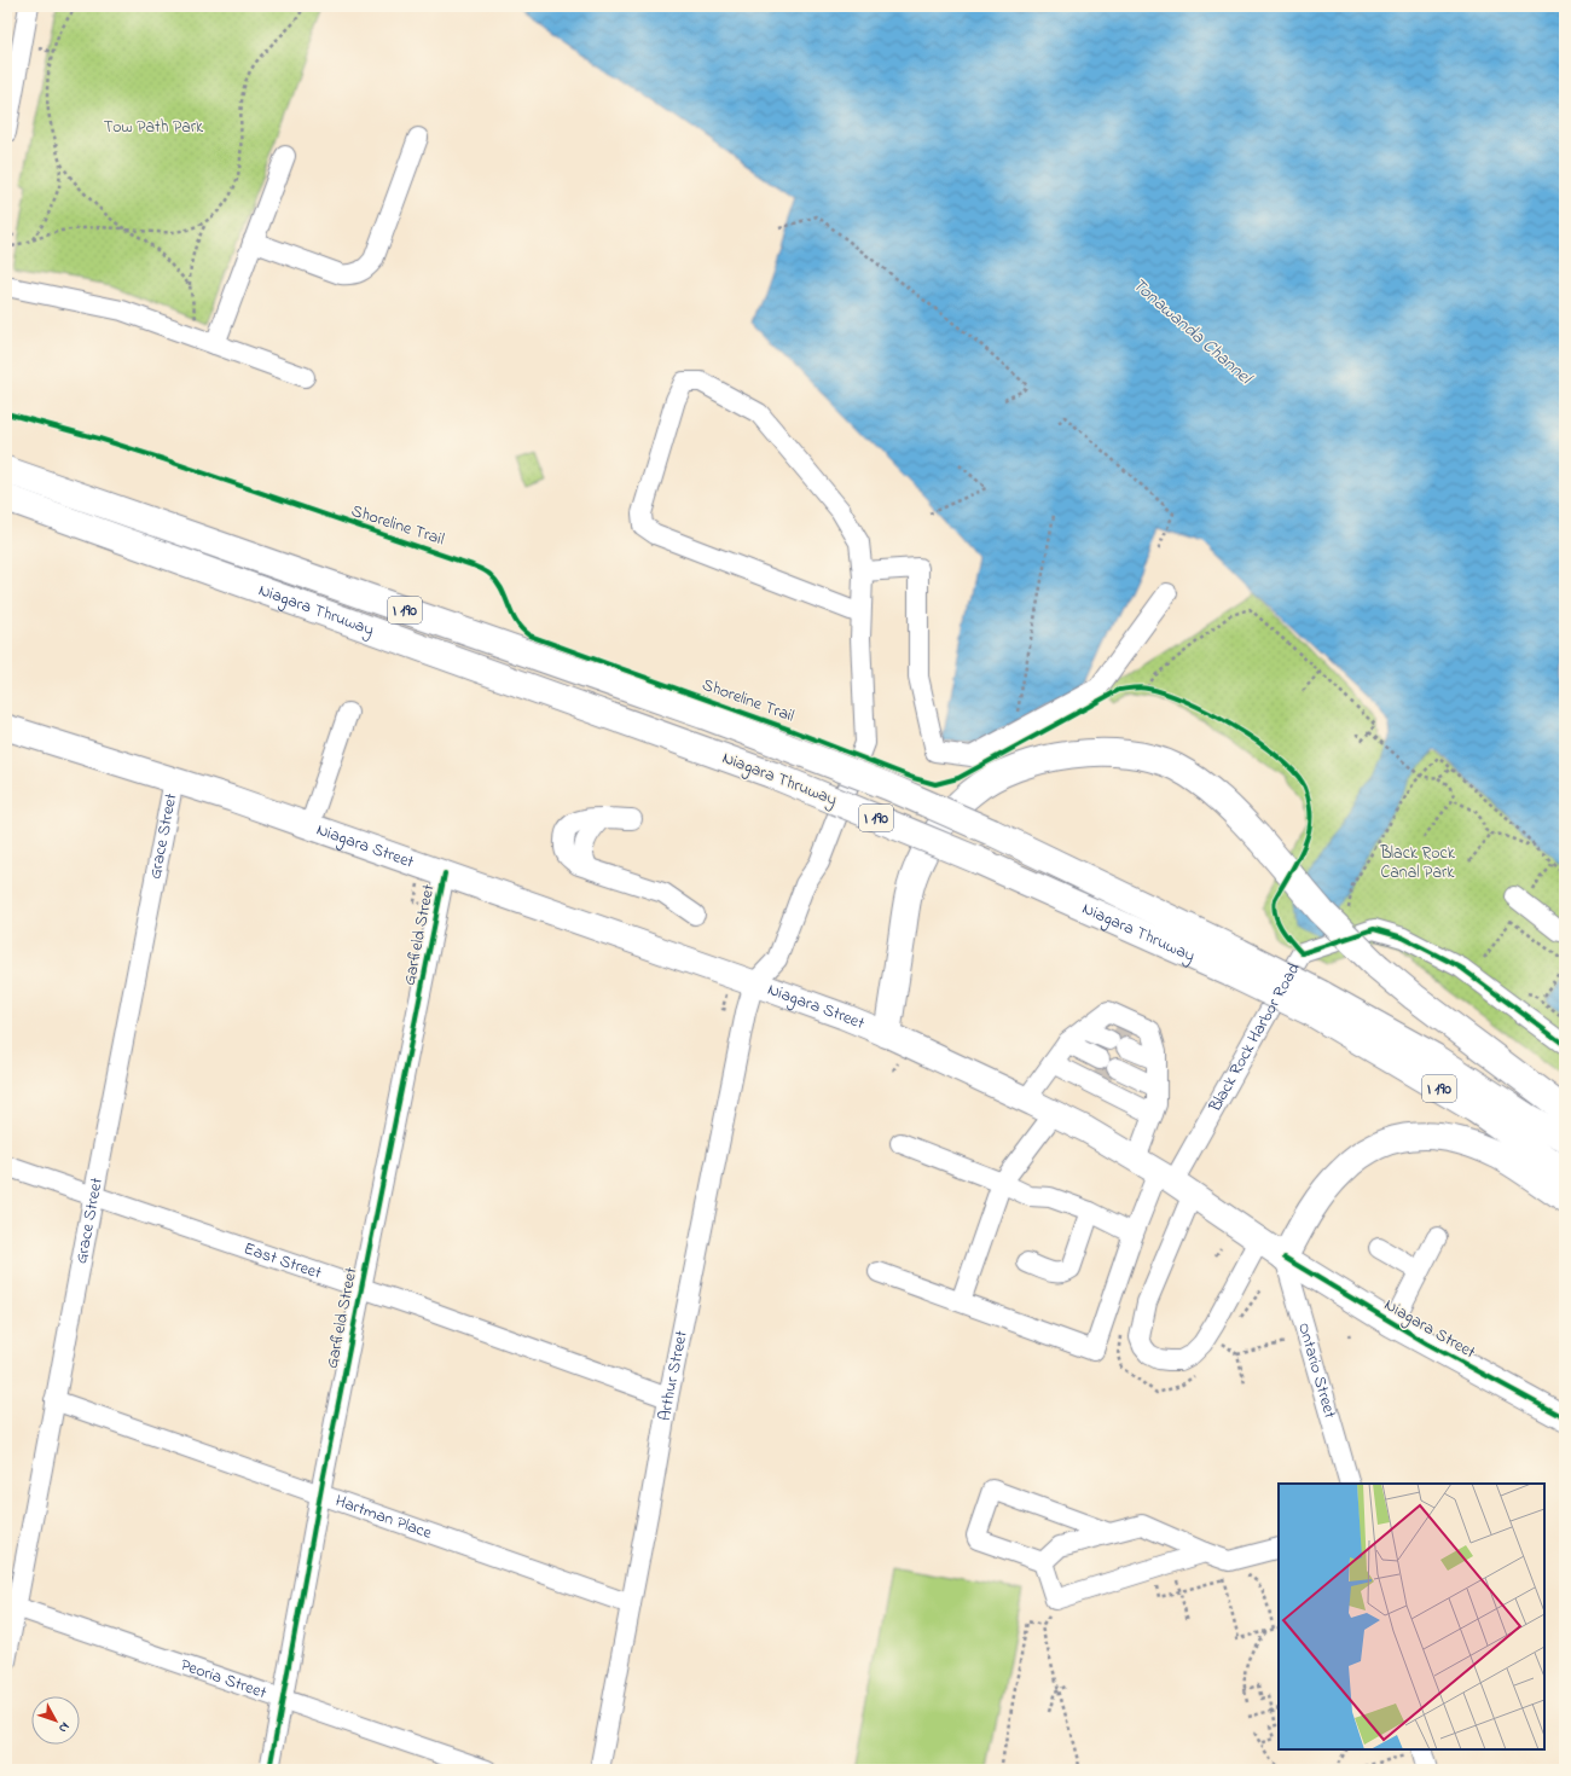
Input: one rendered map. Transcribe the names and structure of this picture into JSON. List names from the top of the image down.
{
  "streets": {
    "highway": ["Niagara Thruway", "I 190"],
    "main road": ["Niagara Street"],
    "street": [
      "Grace Street",
      "Garfield Street",
      "Black Rock Harbor Road",
      "East Street",
      "Ontario Street",
      "Arthur Street",
      "Hartman Place",
      "Peoria Street"
    ],
    "cycle path": ["Shoreline Trail"]
  },
  "crossings": [
    ["Grace Street", "Niagara Street"],
    ["Grace Street", "East Street"],
    ["Grace Street", "Hartman Place"],
    ["Grace Street", "Peoria Street"],
    ["Niagara Street", "Garfield Street"],
    ["Niagara Street", "Black Rock Harbor Road"],
    ["Niagara Street", "Ontario Street"],
    ["Niagara Street", "Arthur Street"],
    ["Garfield Street", "East Street"],
    ["Garfield Street", "Hartman Place"],
    ["Garfield Street", "Peoria Street"],
    ["East Street", "Arthur Street"],
    ["Arthur Street", "Hartman Place"]
  ],
  "water": ["Tonawanda Channel"],
  "parks": ["Tow Path Park", "Black Rock Canal Park"],
  "north": "bottom right"
}
